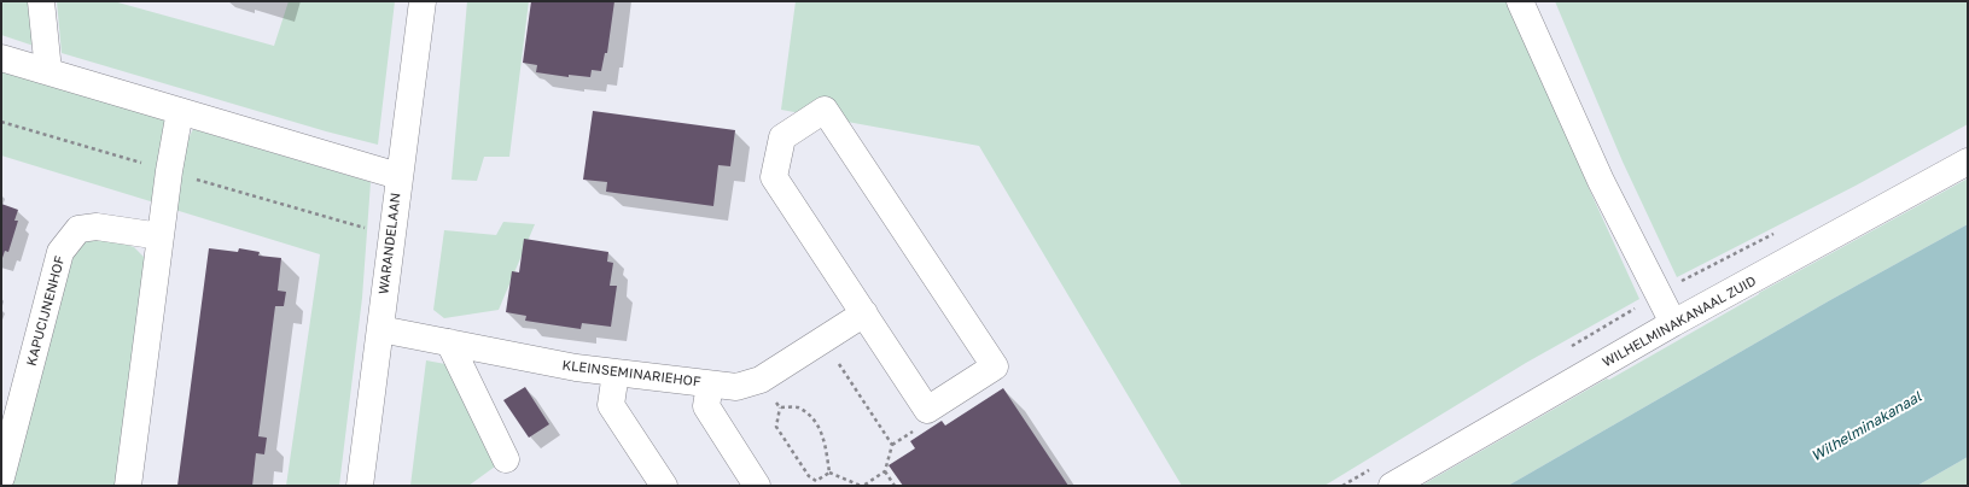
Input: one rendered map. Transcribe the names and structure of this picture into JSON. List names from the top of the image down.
{
  "streets": {
    "street": [
      "WARANDELAAN",
      "KAPUCIJNENHOF",
      "WILHELMINAKANAAL ZUID",
      "KLEINSEMINARIEHOF"
    ]
  },
  "crossings": [
    ["WARANDELAAN", "KLEINSEMINARIEHOF"]
  ],
  "water": ["Wilhelminakanaal"]
}
